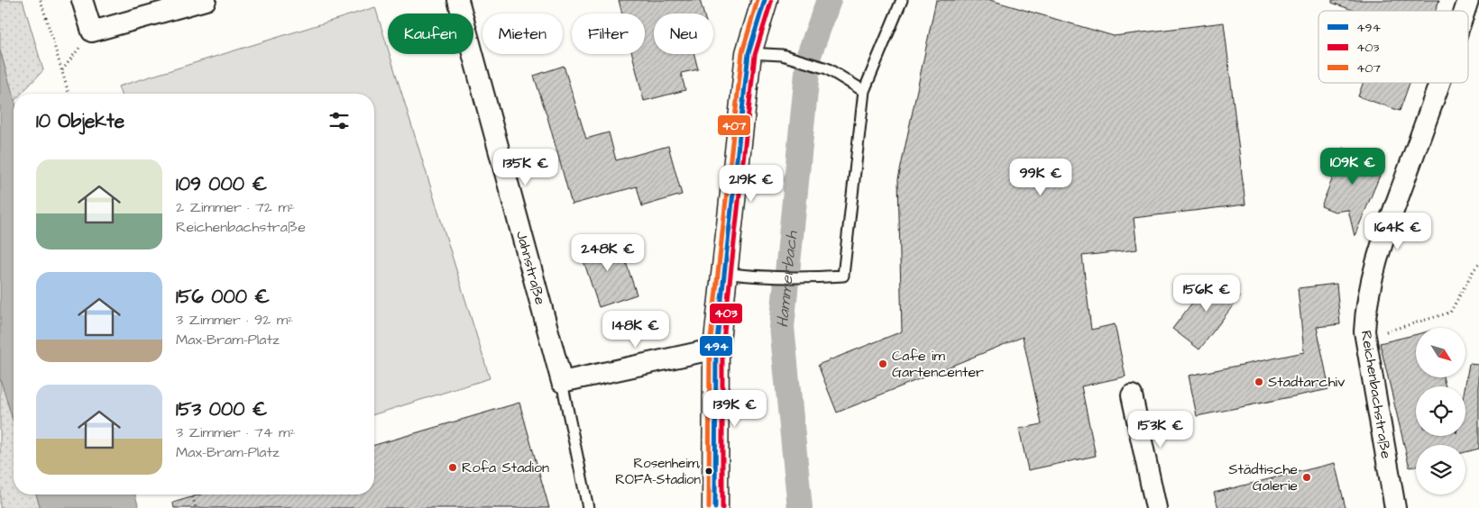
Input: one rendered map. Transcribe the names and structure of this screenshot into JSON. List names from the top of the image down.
{
  "streets": {
    "street": ["Jahnstraße", "Reichenbachstraße"]
  },
  "water": ["Hammerbach"],
  "places": [
    "Cafe im Gartencenter",
    "Stadtarchiv",
    "Rofa Stadion",
    "Rosenheim, ROFA-Stadion",
    "Städtische Galerie"
  ],
  "lines": ["transit line 494", "transit line 407", "transit line 403"],
  "legend": ["494", "403", "407"],
  "north": "bottom right",
  "page": {
    "chip": [
      "Kaufen",
      "Mieten",
      "Filter",
      "Neu"
    ],
    "heading": "10 Objekte",
    "price": [
      "109K €",
      "135K €",
      "99K €",
      "219K €",
      "164K €",
      "248K €",
      "156K €",
      "148K €",
      "139K €",
      "153K €"
    ],
    "list": [
      {
        "name": "109 000 €",
        "note": "2 Zimmer · 72 m² · Reichenbachstraße"
      },
      {
        "name": "156 000 €",
        "note": "3 Zimmer · 92 m² · Max-Bram-Platz"
      },
      {
        "name": "153 000 €",
        "note": "3 Zimmer · 74 m² · Max-Bram-Platz"
      }
    ]
  }
}
